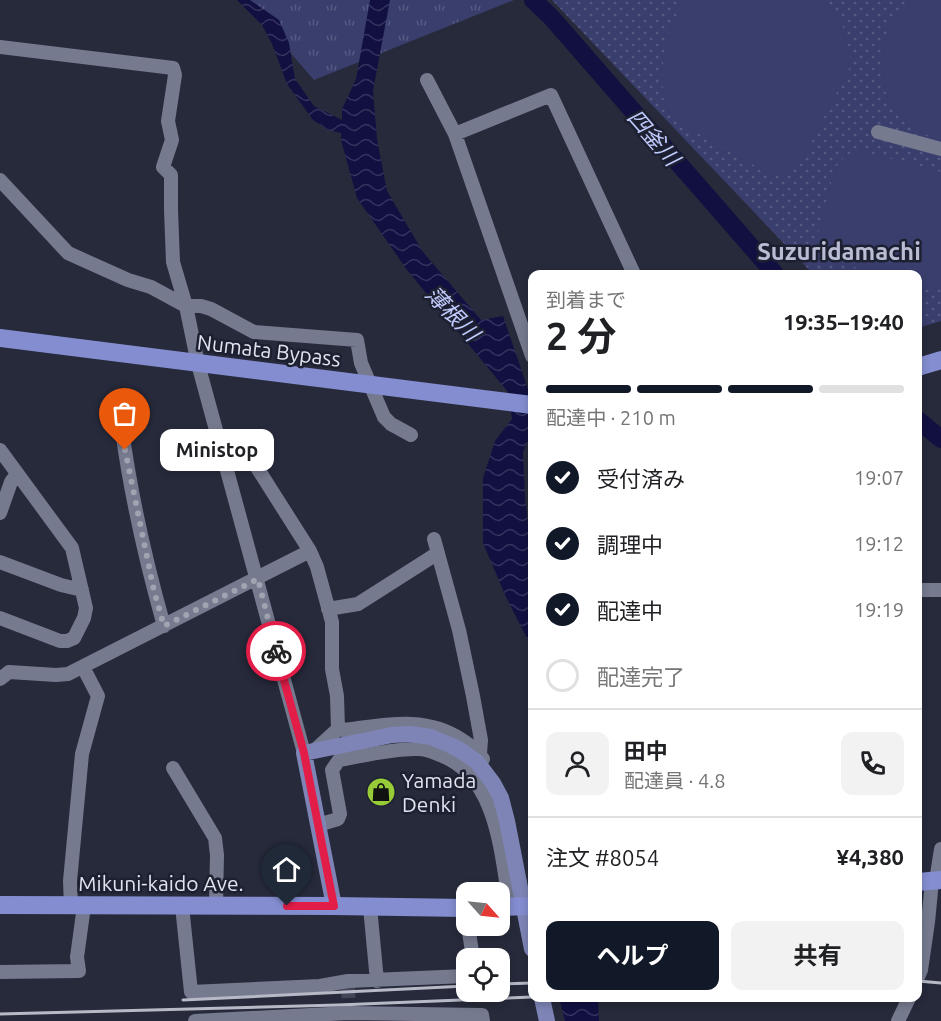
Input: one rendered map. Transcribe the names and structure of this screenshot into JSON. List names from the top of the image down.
{
  "streets": {
    "highway": ["Numata Bypass", "Mikuni-kaido Ave."]
  },
  "districts": ["Suzuridamachi"],
  "water": ["四釜川", "薄根川"],
  "places": {
    "other": ["Ministop"],
    "shop": ["Yamada Denki"]
  },
  "north": "bottom right",
  "page": {
    "heading": ["2 分", "到着まで", "19:35–19:40"],
    "panel": [
      "田中",
      "配達員 · 4.8",
      "注文 #8054",
      "¥4,380"
    ],
    "bar": "配達中 · 210 m",
    "bubble": "Ministop",
    "list": [
      ["受付済み", "19:07"],
      ["調理中", "19:12"],
      ["配達中", "19:19"],
      "配達完了"
    ],
    "buttons": ["ヘルプ", "共有"]
  }
}
